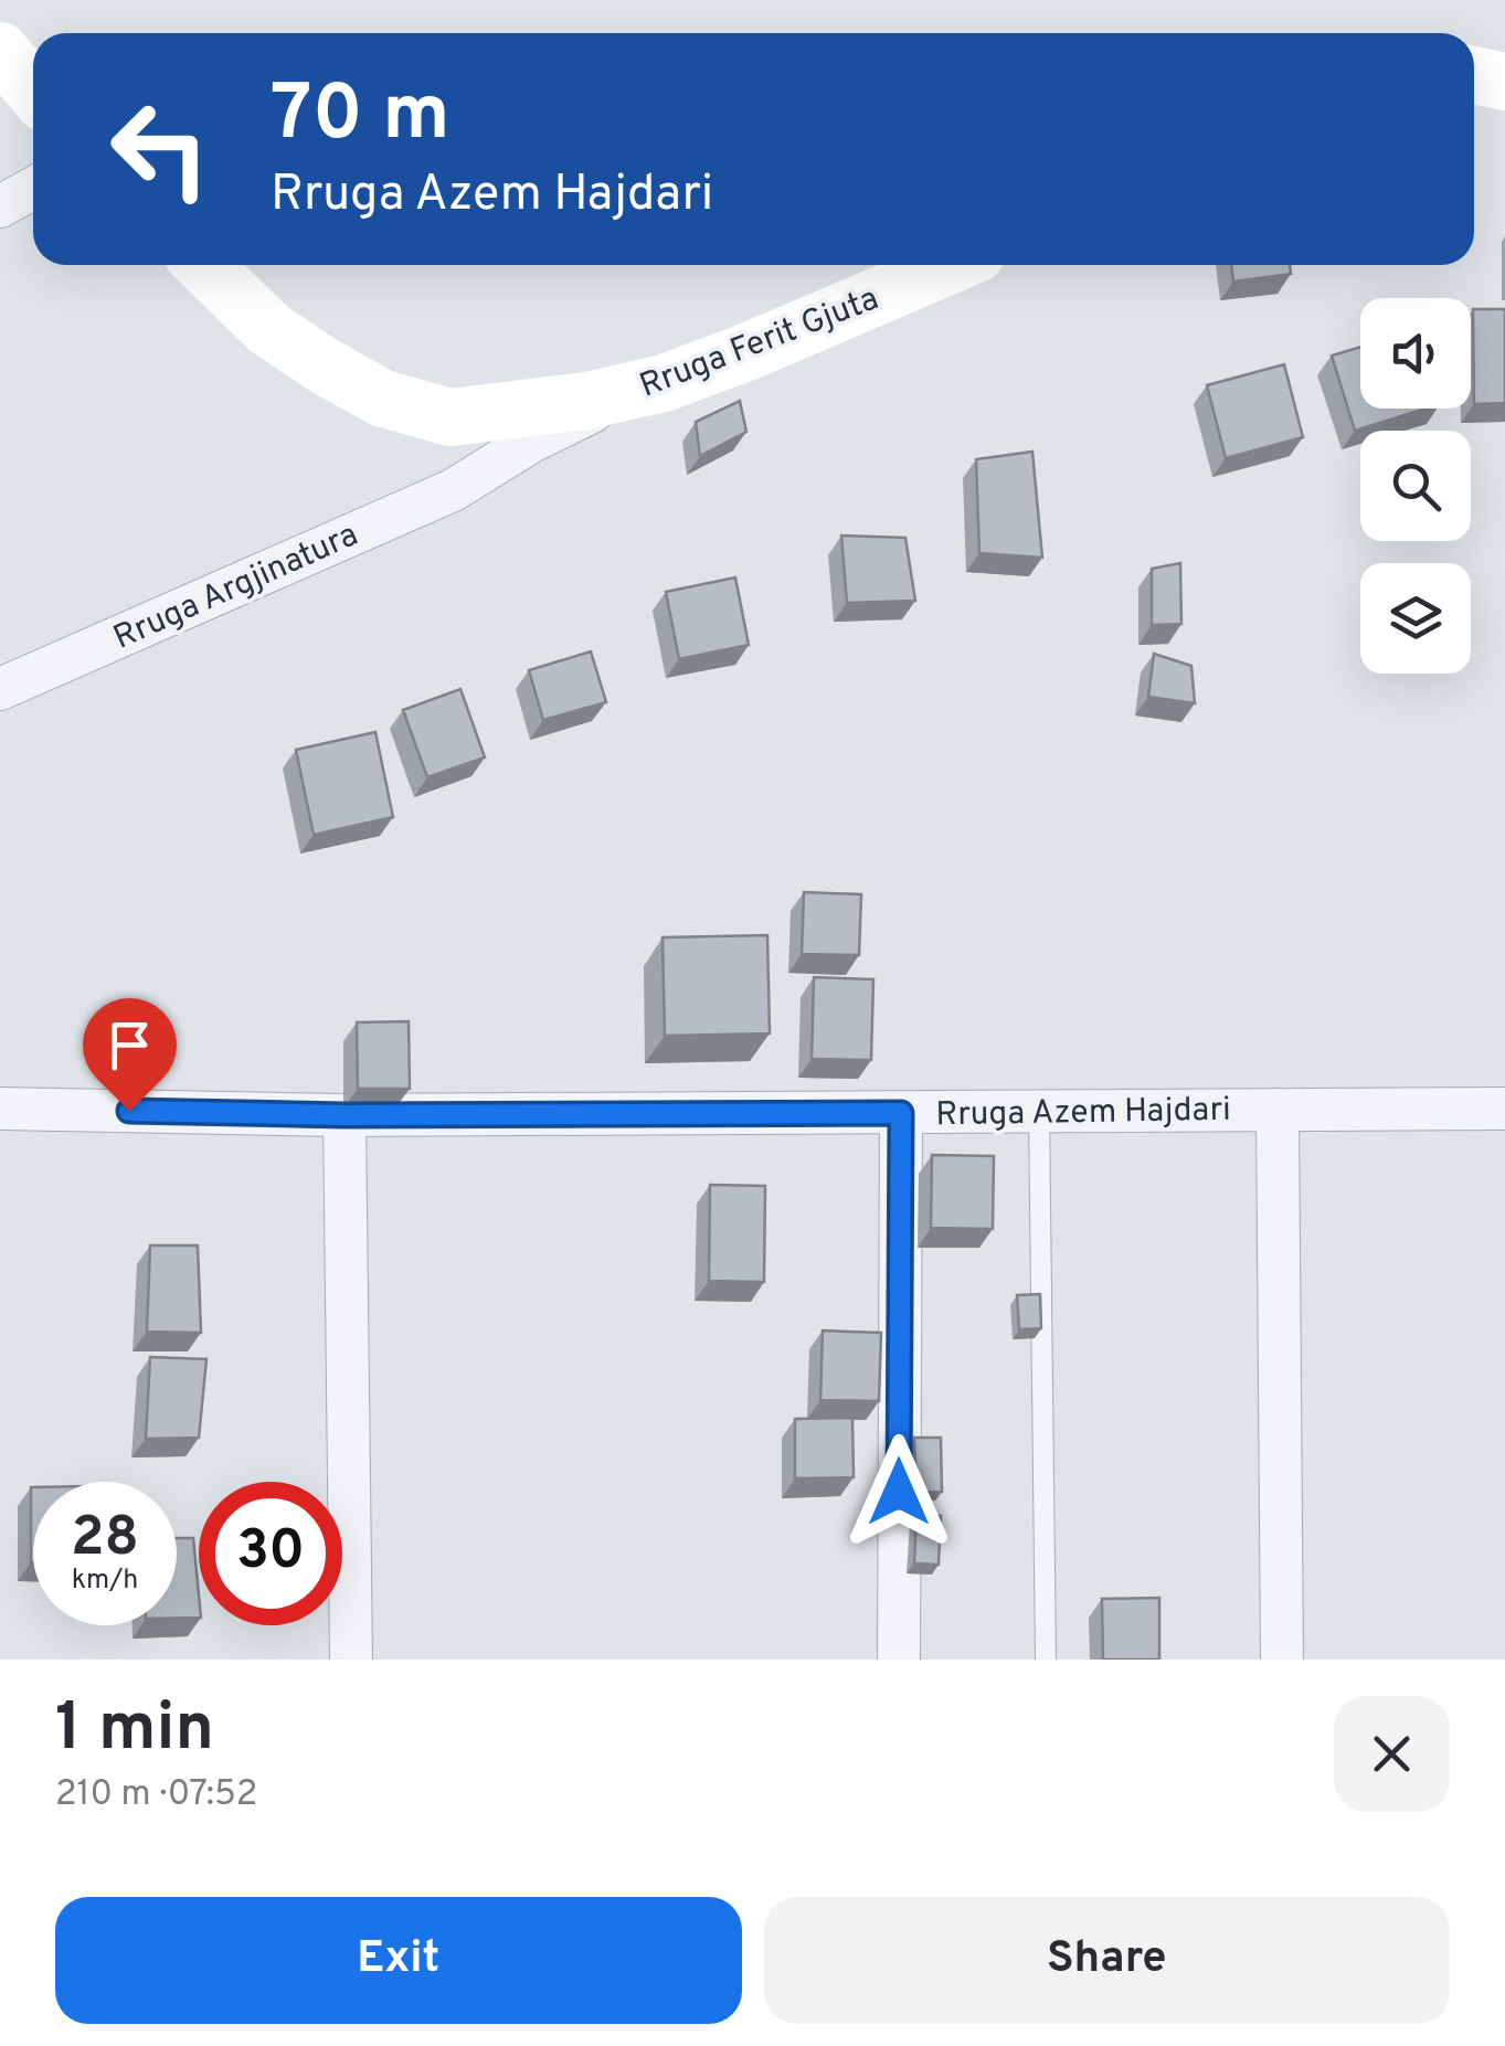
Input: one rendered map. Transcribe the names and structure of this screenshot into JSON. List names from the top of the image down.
{
  "streets": {
    "street": ["Rruga Ferit Gjuta", "Rruga Argjinatura", "Rruga Azem Hajdari"]
  },
  "crossings": [
    ["Rruga Ferit Gjuta", "Rruga Argjinatura"]
  ],
  "page": {
    "turn": ["70 m", "Rruga Azem Hajdari"],
    "speed": "28 km/h",
    "limit": "30",
    "heading": ["1 min", "210 m · 07:52"],
    "buttons": ["Exit", "Share"]
  }
}
